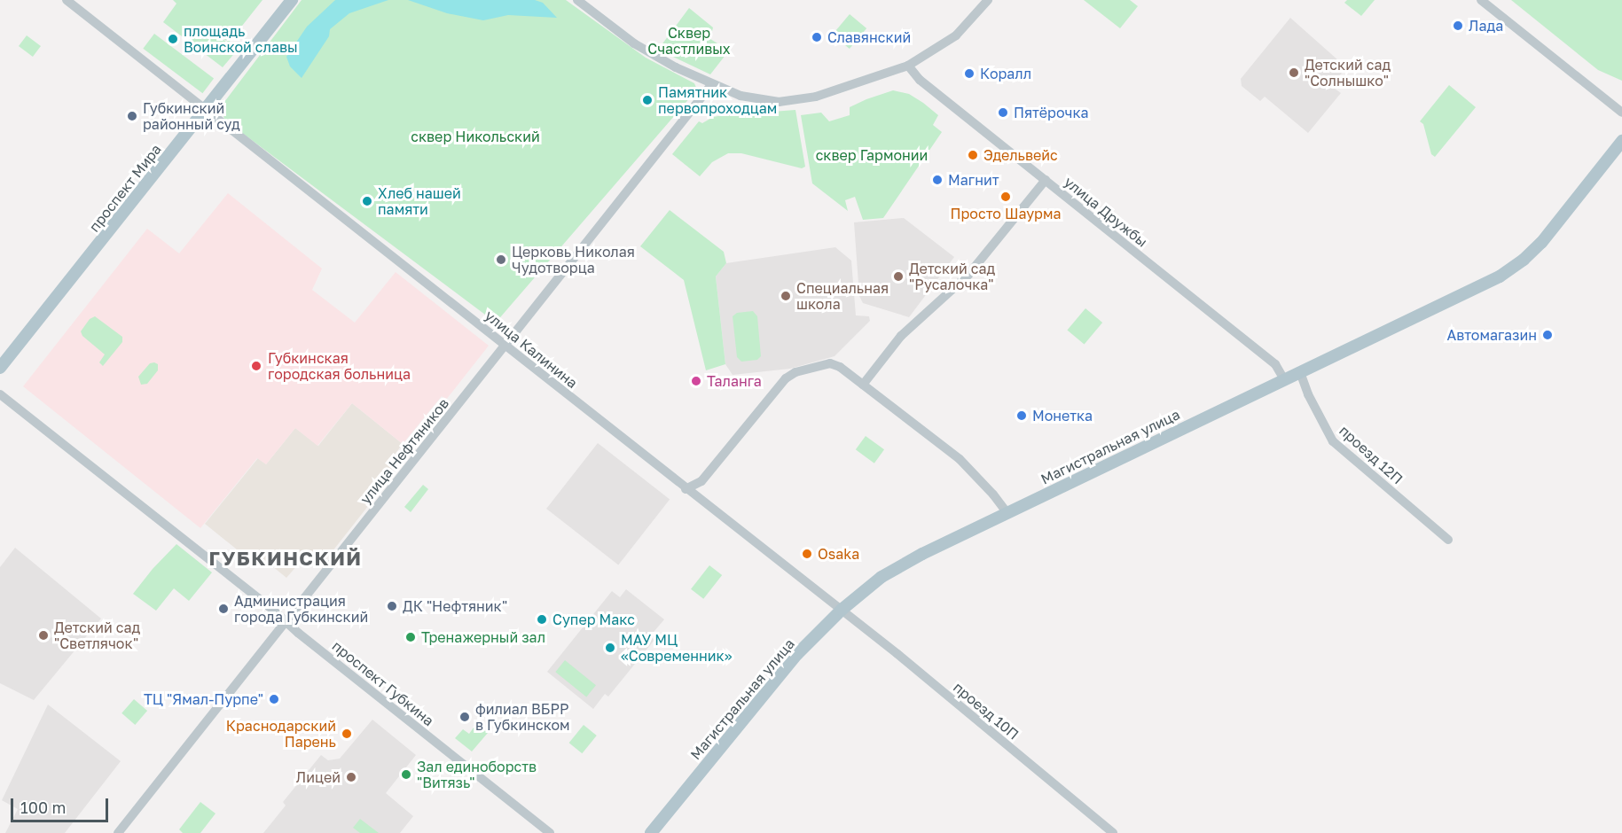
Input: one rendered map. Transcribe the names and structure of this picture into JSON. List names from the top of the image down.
{
  "streets": {
    "main road": ["проспект Мира", "Магистральная улица"],
    "street": [
      "улица Дружбы",
      "улица Калинина",
      "улица Нефтяников",
      "проезд 12П",
      "проспект Губкина",
      "проезд 10П"
    ]
  },
  "crossings": [
    ["проспект Мира", "улица Калинина"],
    ["улица Дружбы", "Магистральная улица"],
    ["улица Калинина", "Магистральная улица"],
    ["улица Калинина", "улица Нефтяников"],
    ["улица Калинина", "проезд 10П"],
    ["Магистральная улица", "проезд 12П"],
    ["Магистральная улица", "проезд 10П"],
    ["улица Нефтяников", "проспект Губкина"]
  ],
  "districts": ["ГУБКИНСКИЙ"],
  "parks": ["Сквер Счастливых", "сквер Никольский", "сквер Гармонии"],
  "places": [
    "Лада",
    "Славянский",
    "площадь Воинской славы",
    "Детский сад \"Солнышко\"",
    "Коралл",
    "Памятник первопроходцам",
    "Пятёрочка",
    "Губкинский районный суд",
    "Эдельвейс",
    "Магнит",
    "Просто Шаурма",
    "Хлеб нашей памяти",
    "Церковь Николая Чудотворца",
    "Детский сад \"Русалочка\"",
    "Специальная школа",
    "Автомагазин",
    "Губкинская городская больница",
    "Таланга",
    "Монетка",
    "Osaka",
    "ДК \"Нефтяник\"",
    "Администрация города Губкинский",
    "Супер Макс",
    "Детский сад \"Светлячок\"",
    "Тренажерный зал",
    "МАУ МЦ «Современник»",
    "ТЦ \"Ямал-Пурпе\"",
    "филиал ВБРР в Губкинском",
    "Краснодарский Парень",
    "Зал единоборств \"Витязь\"",
    "Лицей"
  ],
  "scale_bar": "100 m"
}
